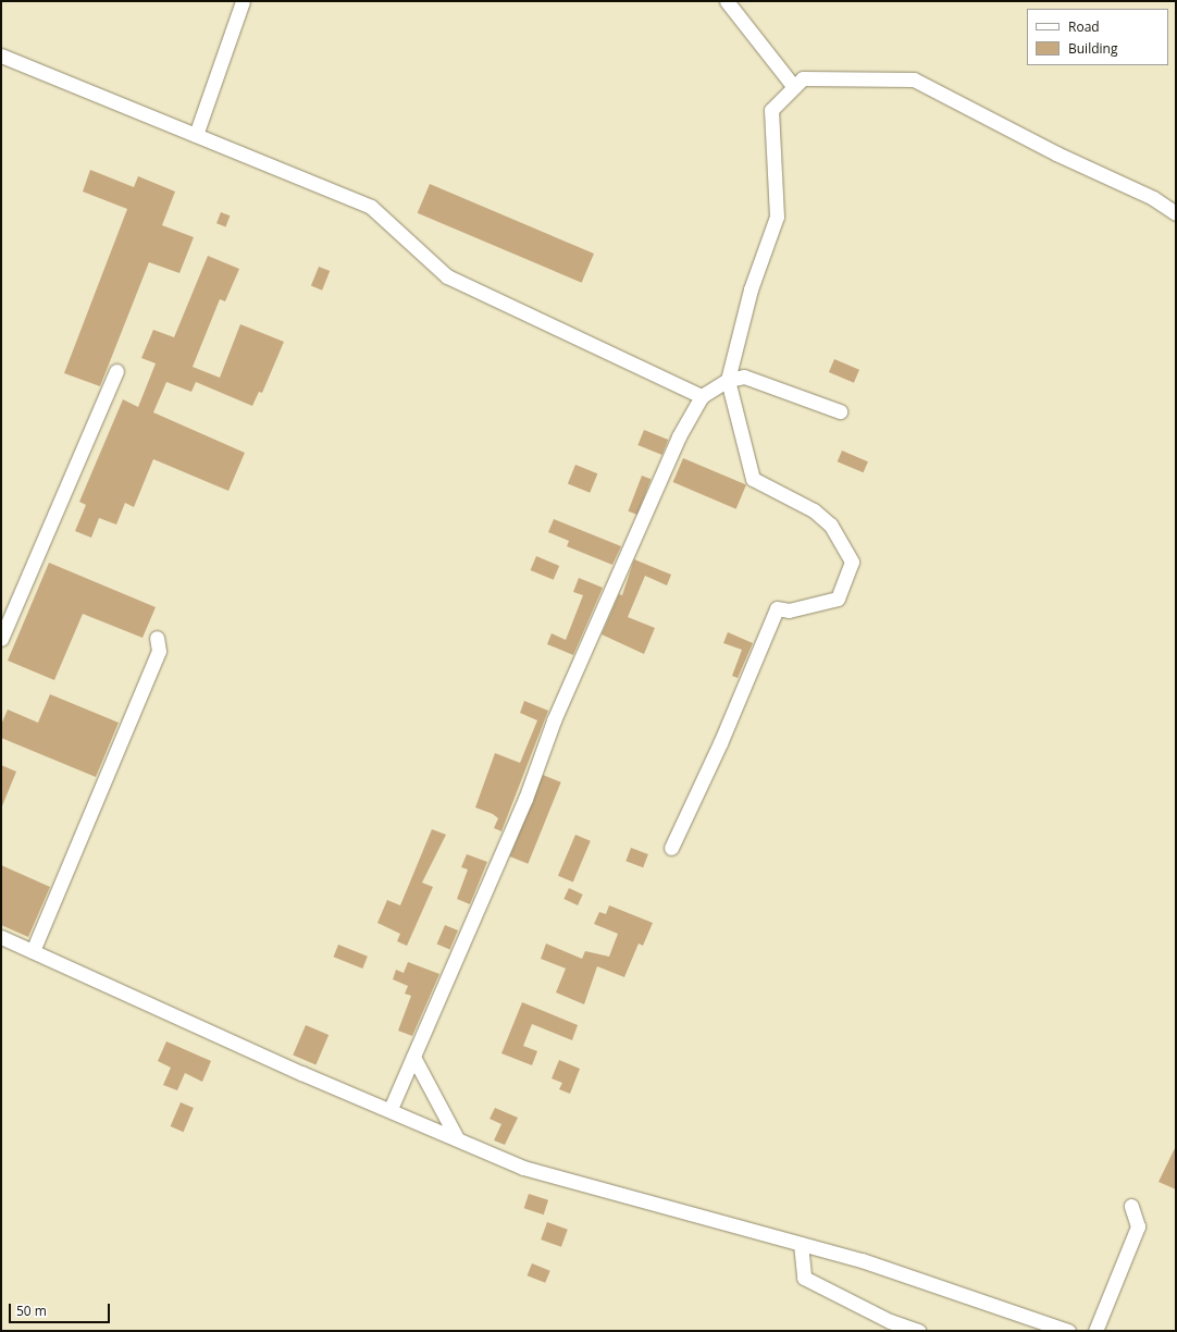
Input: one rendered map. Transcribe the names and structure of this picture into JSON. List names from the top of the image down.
{
  "legend": ["Road", "Building"],
  "scale_bar": "50 m"
}
